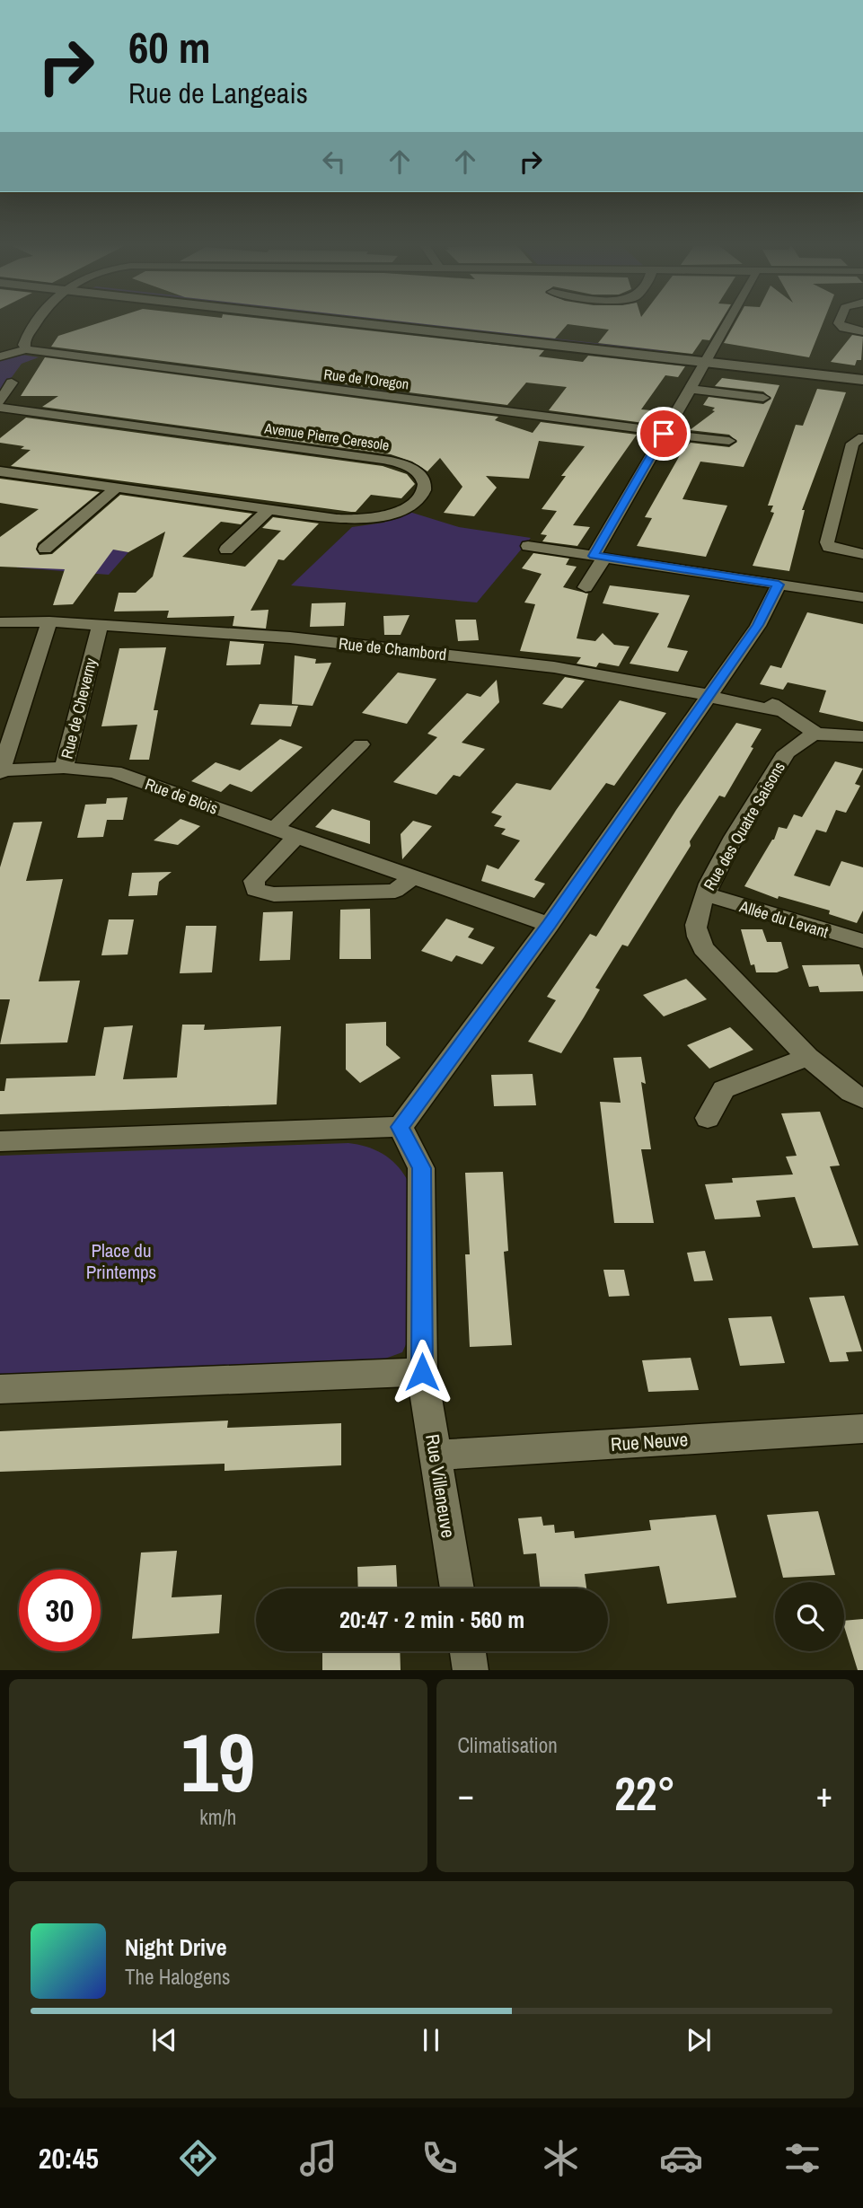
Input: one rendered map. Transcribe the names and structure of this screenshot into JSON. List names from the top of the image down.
{
  "streets": {
    "street": [
      "Rue de l'Oregon",
      "Avenue Pierre Ceresole",
      "Rue de Chambord",
      "Rue de Cheverny",
      "Rue de Blois",
      "Rue des Quatre Saisons",
      "Allée du Levant",
      "Rue Neuve",
      "Rue Villeneuve"
    ]
  },
  "crossings": [
    ["Rue de Chambord", "Rue de Cheverny"],
    ["Rue de Chambord", "Rue des Quatre Saisons"],
    ["Rue de Cheverny", "Rue de Blois"],
    ["Rue des Quatre Saisons", "Allée du Levant"],
    ["Rue Neuve", "Rue Villeneuve"]
  ],
  "parks": ["Place du Printemps"],
  "page": {
    "turn": ["60 m", "Rue de Langeais"],
    "limit": "30",
    "trip": "20:47 · 2 min · 560 m",
    "tile": [
      ["19", "km/h"],
      "Climatisation"
    ],
    "heat": ["−", "22°", "+"],
    "song": ["Night Drive", "The Halogens"],
    "tabs": "20:45"
  }
}
